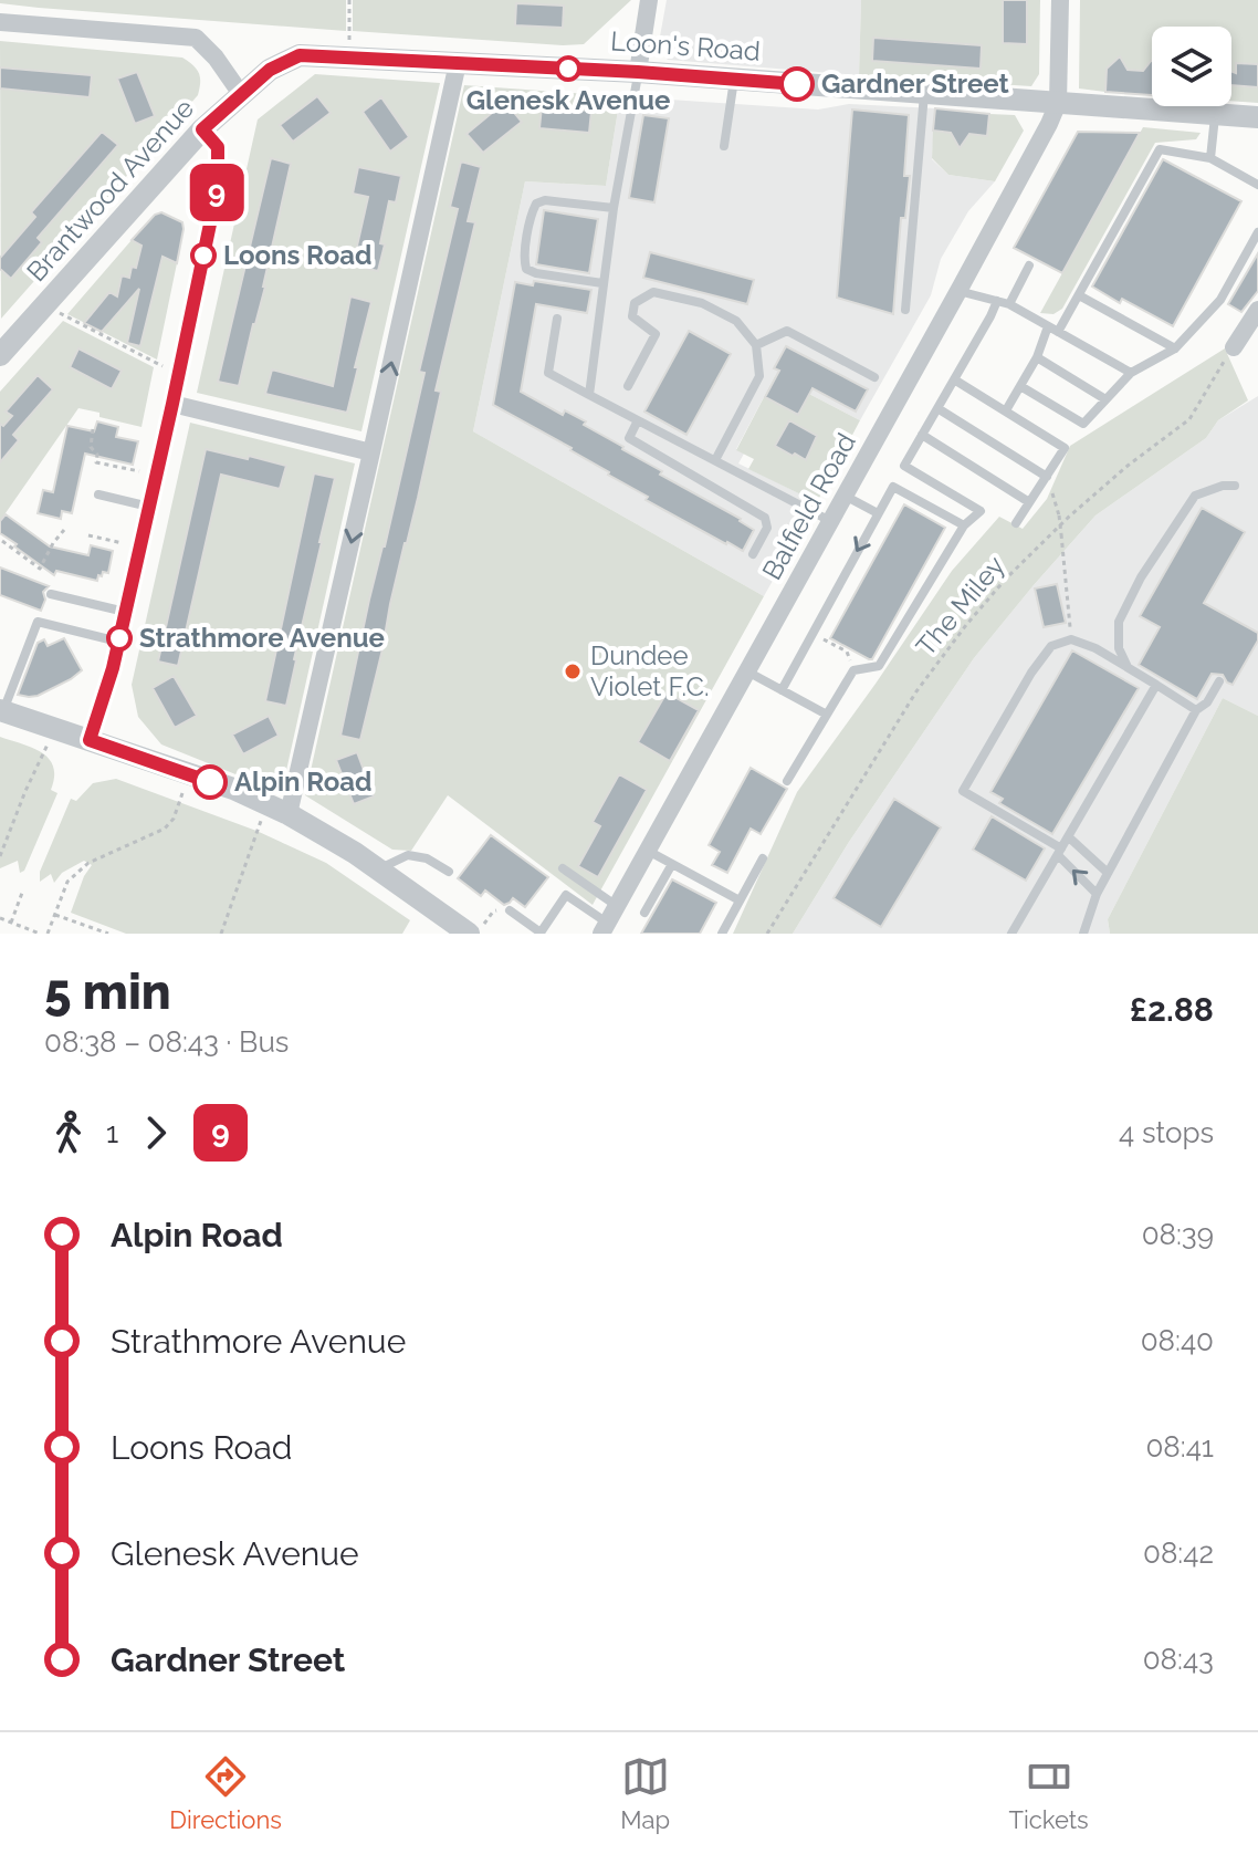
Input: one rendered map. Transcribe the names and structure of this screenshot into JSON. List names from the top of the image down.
{
  "streets": {
    "street": ["Loon's Road", "Brantwood Avenue", "Balfield Road"],
    "path": ["The Miley"]
  },
  "crossings": [
    ["Loon's Road", "Brantwood Avenue"],
    ["Loon's Road", "Balfield Road"]
  ],
  "places": [
    "Glenesk Avenue",
    "Gardner Street",
    "Loons Road",
    "Strathmore Avenue",
    "Dundee Violet F.C.",
    "Alpin Road"
  ],
  "lines": ["bus line 9"],
  "page": {
    "on_map": "9",
    "heading": ["5 min", "08:38 – 08:43 · Bus", "£2.88"],
    "legs": ["1", "9", "4 stops"],
    "list": [
      {
        "name": "Alpin Road",
        "value": "08:39"
      },
      {
        "name": "Strathmore Avenue",
        "value": "08:40"
      },
      {
        "name": "Loons Road",
        "value": "08:41"
      },
      {
        "name": "Glenesk Avenue",
        "value": "08:42"
      },
      {
        "name": "Gardner Street",
        "value": "08:43"
      }
    ],
    "tabs": ["Directions", "Map", "Tickets"]
  }
}
